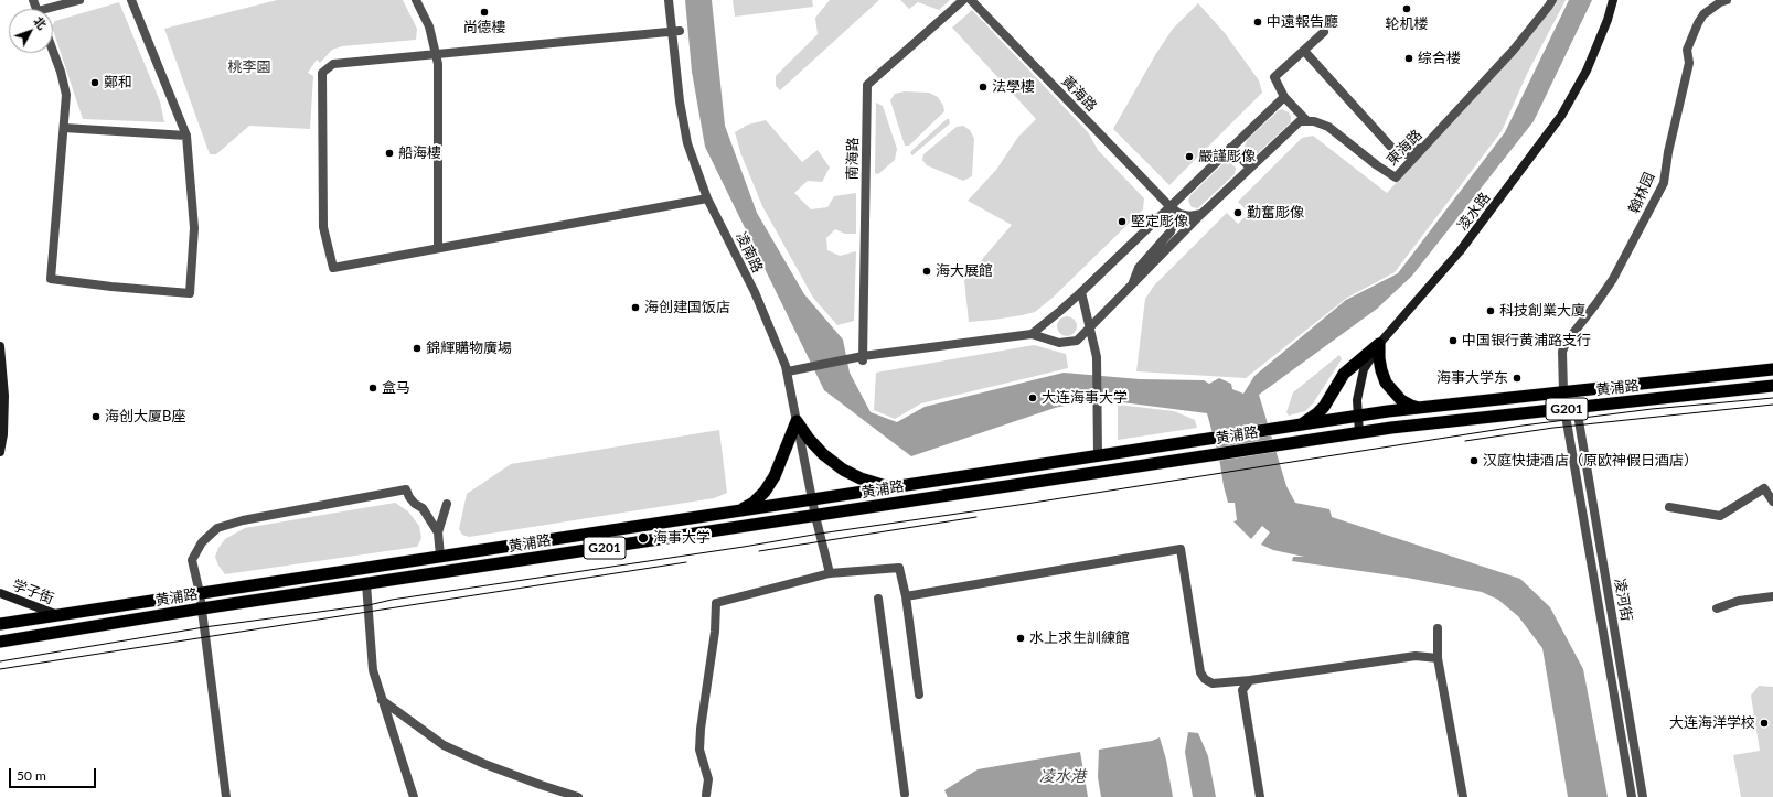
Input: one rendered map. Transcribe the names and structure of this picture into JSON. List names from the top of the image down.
{
  "streets": {
    "highway": ["黄浦路", "G201"],
    "main road": ["凌水路", "学子街"],
    "street": [
      "黃海路",
      "東海路",
      "南海路",
      "翰林园",
      "凌南路",
      "凌河街"
    ]
  },
  "crossings": [
    ["翰林园", "黄浦路"],
    ["凌水路", "黄浦路"],
    ["凌南路", "黄浦路"],
    ["黄浦路", "学子街"],
    ["黄浦路", "凌河街"]
  ],
  "water": ["凌水港"],
  "parks": ["桃李園"],
  "places": [
    "轮机楼",
    "尚德樓",
    "中遠報告廳",
    "综合楼",
    "鄭和",
    "法學樓",
    "船海樓",
    "嚴謹彫像",
    "勤奮彫像",
    "堅定彫像",
    "海大展館",
    "海创建国饭店",
    "科技創業大廈",
    "中国银行黄浦路支行",
    "錦輝購物廣場",
    "海事大学东",
    "盒马",
    "大连海事大学",
    "海创大厦B座",
    "汉庭快捷酒店（原欧神假日酒店）",
    "海事大学",
    "水上求生訓練館",
    "大连海洋学校"
  ],
  "scale_bar": "50 m",
  "north": "top right"
}
